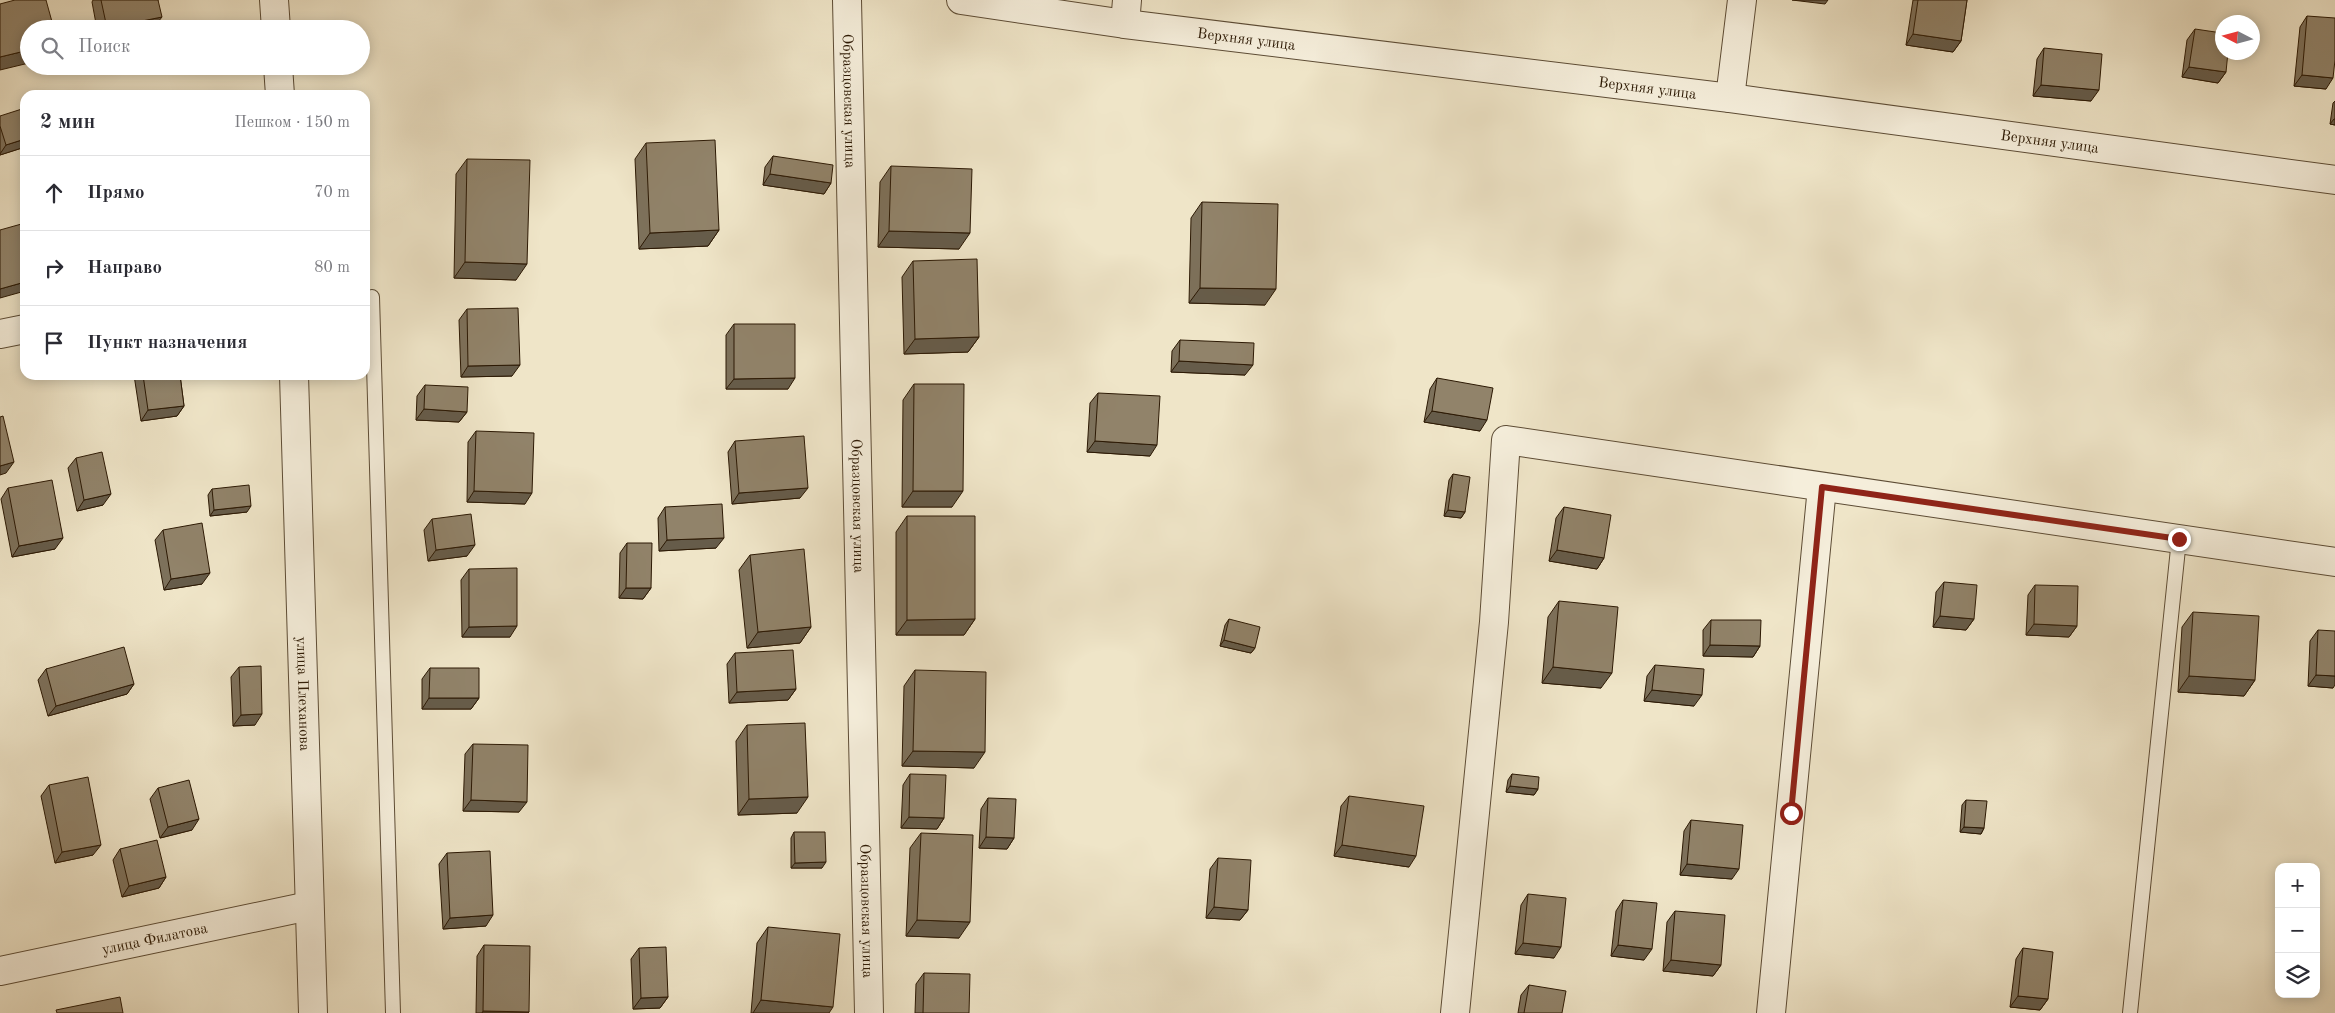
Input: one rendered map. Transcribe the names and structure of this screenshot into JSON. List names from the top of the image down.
{
  "streets": {
    "street": [
      "Верхняя улица",
      "Образцовская улица",
      "улица Плеханова",
      "улица Филатова"
    ]
  },
  "crossings": [
    ["улица Плеханова", "улица Филатова"]
  ],
  "north": "left",
  "page": {
    "search": "Поиск",
    "heading": ["2 мин", "Пешком · 150 m"],
    "list": [
      ["Прямо", "70 m"],
      ["Направо", "80 m"],
      "Пункт назначения"
    ],
    "map_buttons": ["+", "−"]
  }
}
